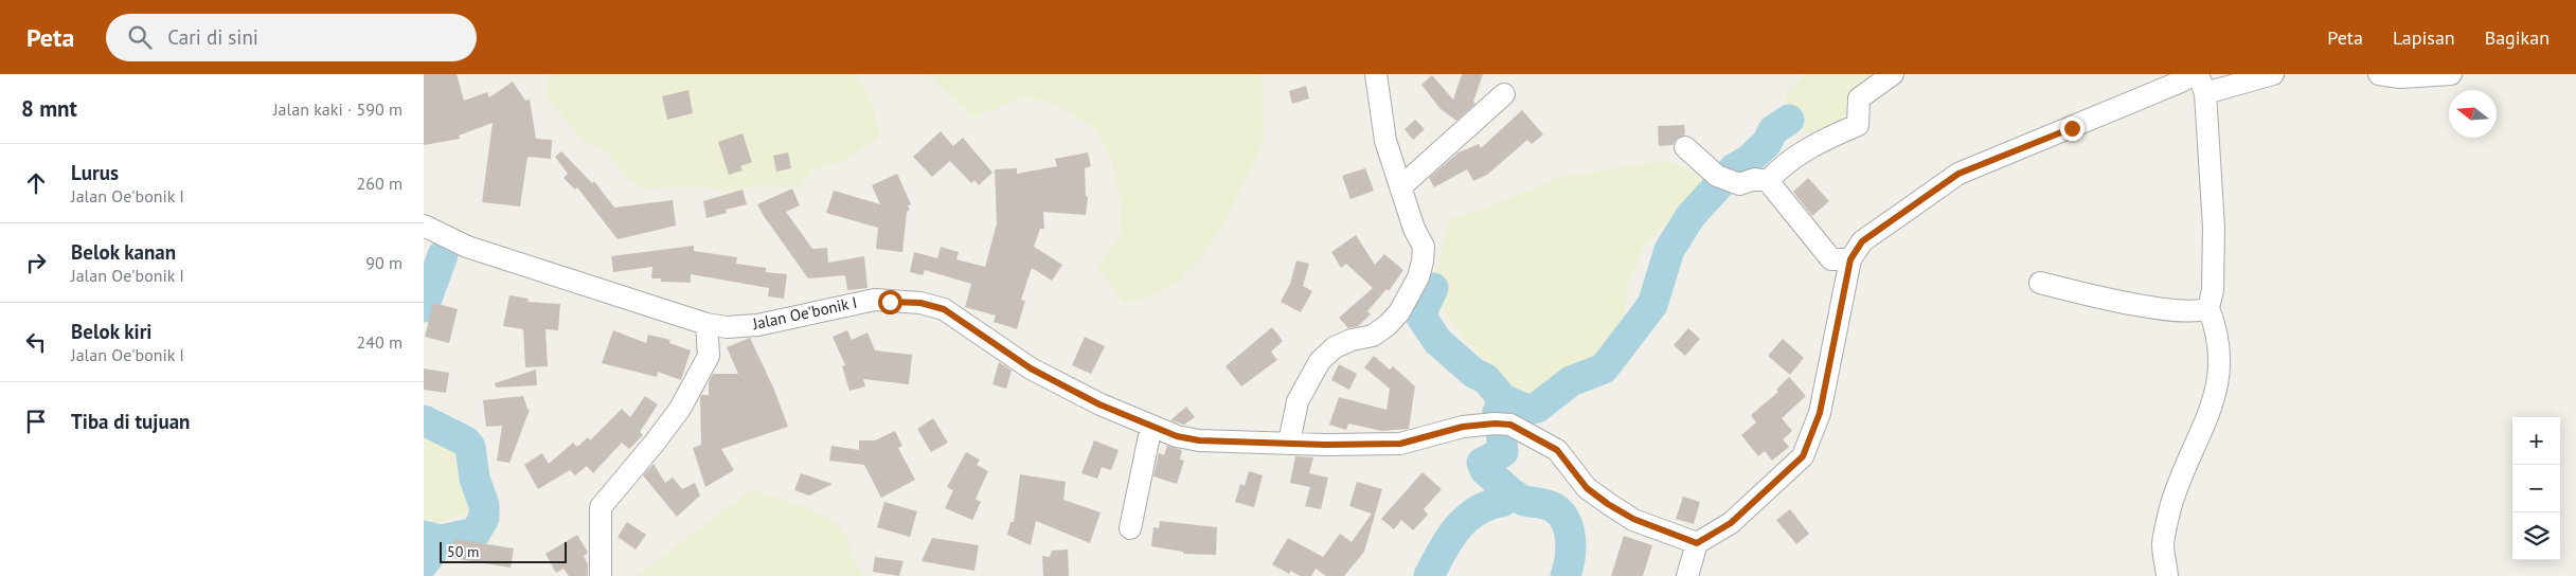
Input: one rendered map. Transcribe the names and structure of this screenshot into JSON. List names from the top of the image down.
{
  "streets": {
    "street": ["Jalan Oe'bonik I"]
  },
  "scale_bar": "50 m",
  "north": "left",
  "page": {
    "header": "Peta",
    "search": "Cari di sini",
    "nav": ["Peta", "Lapisan", "Bagikan"],
    "heading": ["8 mnt", "Jalan kaki · 590 m"],
    "list": [
      ["Lurus", "Jalan Oe'bonik I", "260 m"],
      ["Belok kanan", "Jalan Oe'bonik I", "90 m"],
      ["Belok kiri", "Jalan Oe'bonik I", "240 m"],
      "Tiba di tujuan"
    ],
    "map_buttons": ["+", "−"],
    "scale": "50 m"
  }
}
